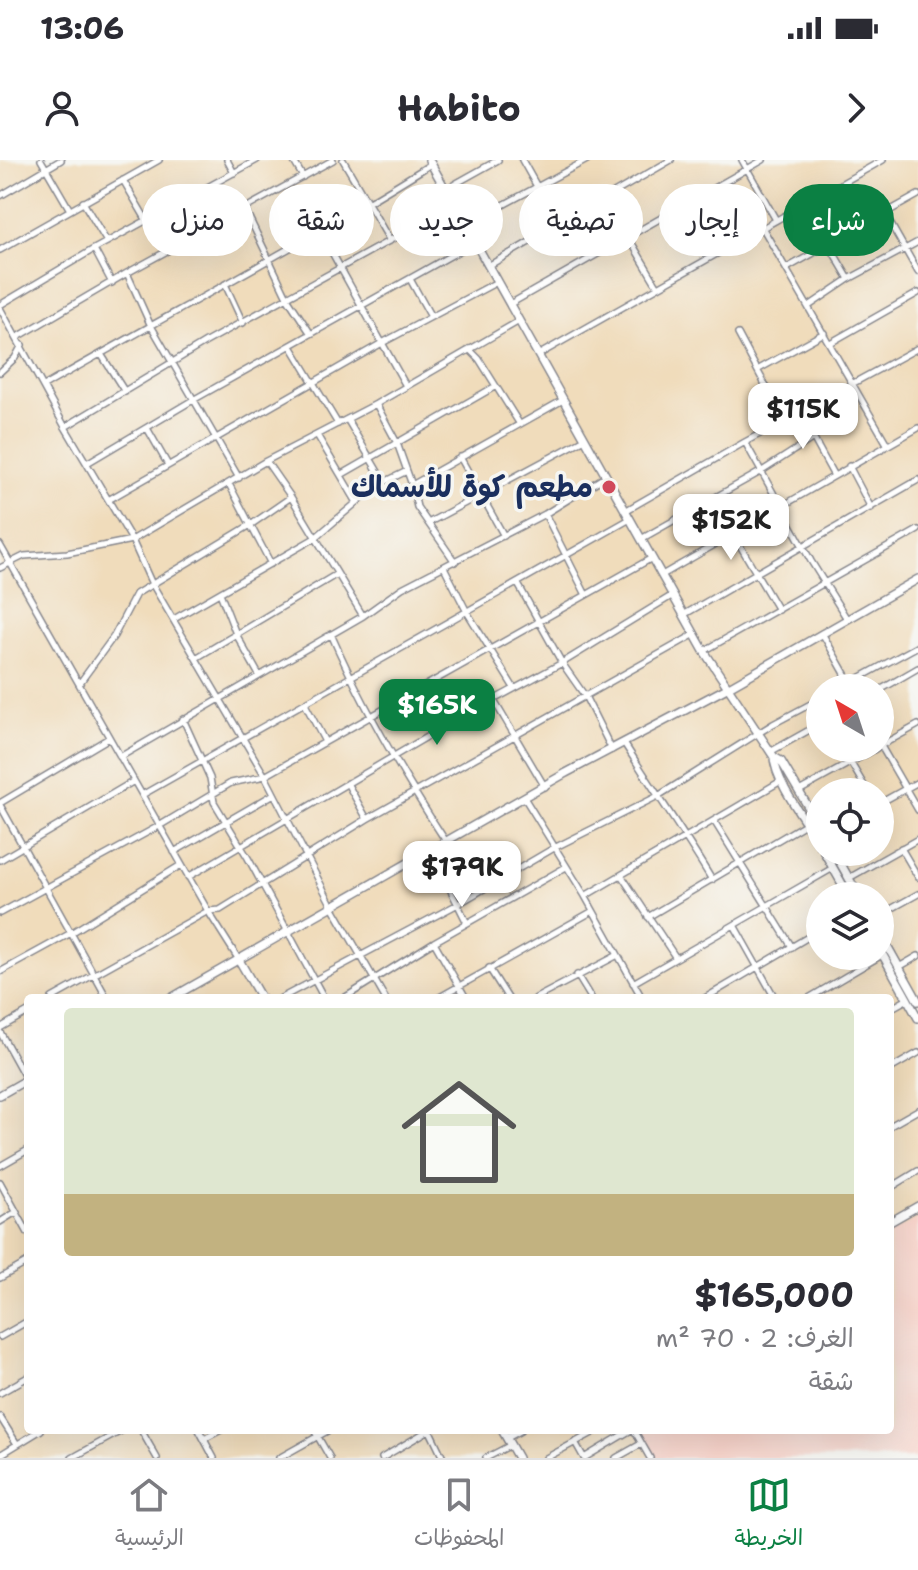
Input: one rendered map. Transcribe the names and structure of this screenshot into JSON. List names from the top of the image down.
{
  "places": ["مطعم كوة للأسماك"],
  "north": "top left",
  "page": {
    "status": "13:06",
    "header": "Habito",
    "chip": [
      "شراء",
      "إيجار",
      "تصفية",
      "جديد",
      "شقة",
      "منزل"
    ],
    "price": [
      "$115K",
      "$152K",
      "$165K",
      "$179K"
    ],
    "list": [
      {
        "name": "$165,000",
        "note": "الغرف: 2 · 70 m² · شقة"
      }
    ],
    "tabs": ["الخريطة", "المحفوظات", "الرئيسية"]
  }
}
